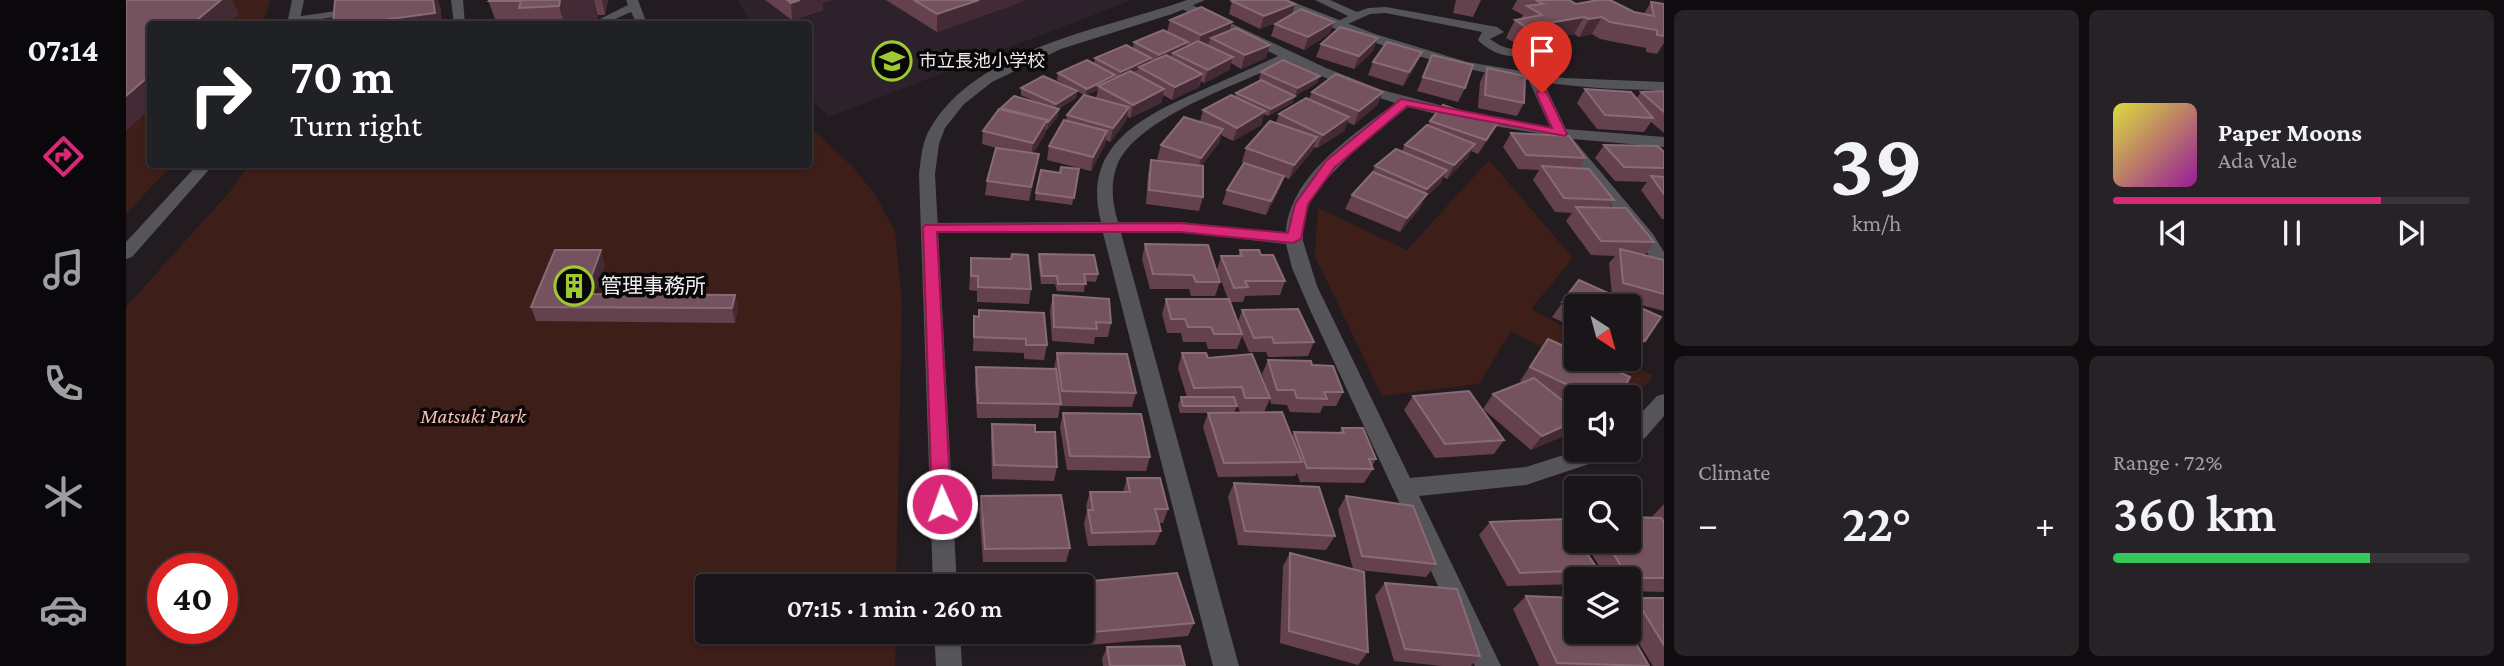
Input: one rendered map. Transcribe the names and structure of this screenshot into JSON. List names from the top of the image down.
{
  "parks": ["Matsuki Park"],
  "places": {
    "school or university": ["市立長池小学校"],
    "building": ["管理事務所"]
  },
  "north": "bottom right",
  "page": {
    "tabs": "07:14",
    "tile": [
      ["39", "km/h"],
      "Climate",
      ["Range · 72%", "360 km"]
    ],
    "turn": ["70 m", "Turn right"],
    "song": ["Paper Moons", "Ada Vale"],
    "heat": ["−", "22°", "+"],
    "limit": "40",
    "trip": "07:15 · 1 min · 260 m"
  }
}
